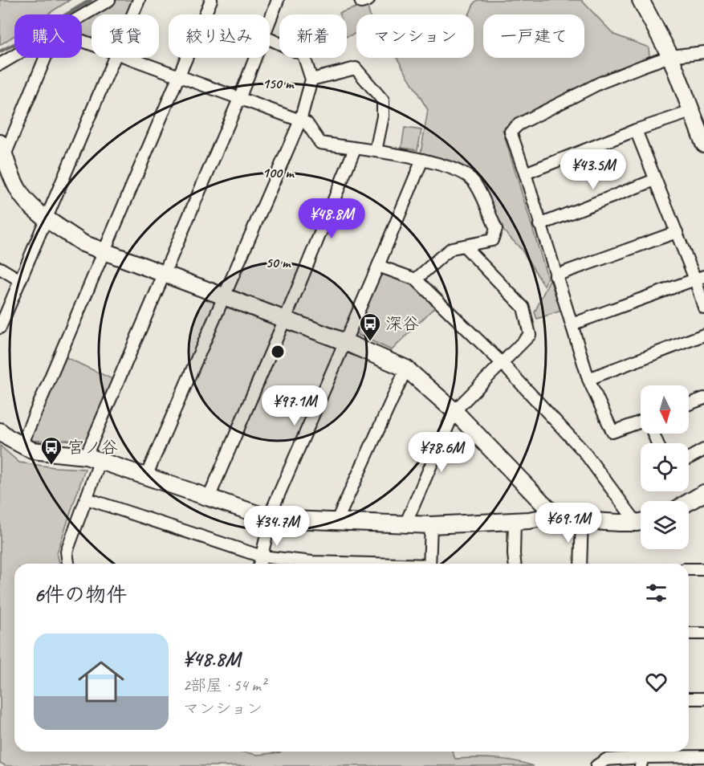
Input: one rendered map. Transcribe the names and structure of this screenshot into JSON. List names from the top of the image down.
{
  "places": {
    "bus stop": ["深谷", "宮ノ谷"]
  },
  "north": "bottom",
  "page": {
    "chip": [
      "購入",
      "賃貸",
      "絞り込み",
      "新着",
      "マンション",
      "一戸建て"
    ],
    "price": [
      "¥43.5M",
      "¥48.8M",
      "¥97.1M",
      "¥78.6M",
      "¥69.1M",
      "¥34.7M"
    ],
    "heading": "6件の物件",
    "list": [
      {
        "name": "¥48.8M",
        "note": "2部屋 · 54 m² · マンション"
      }
    ]
  },
  "rings": ["150 m", "100 m", "50 m"]
}
